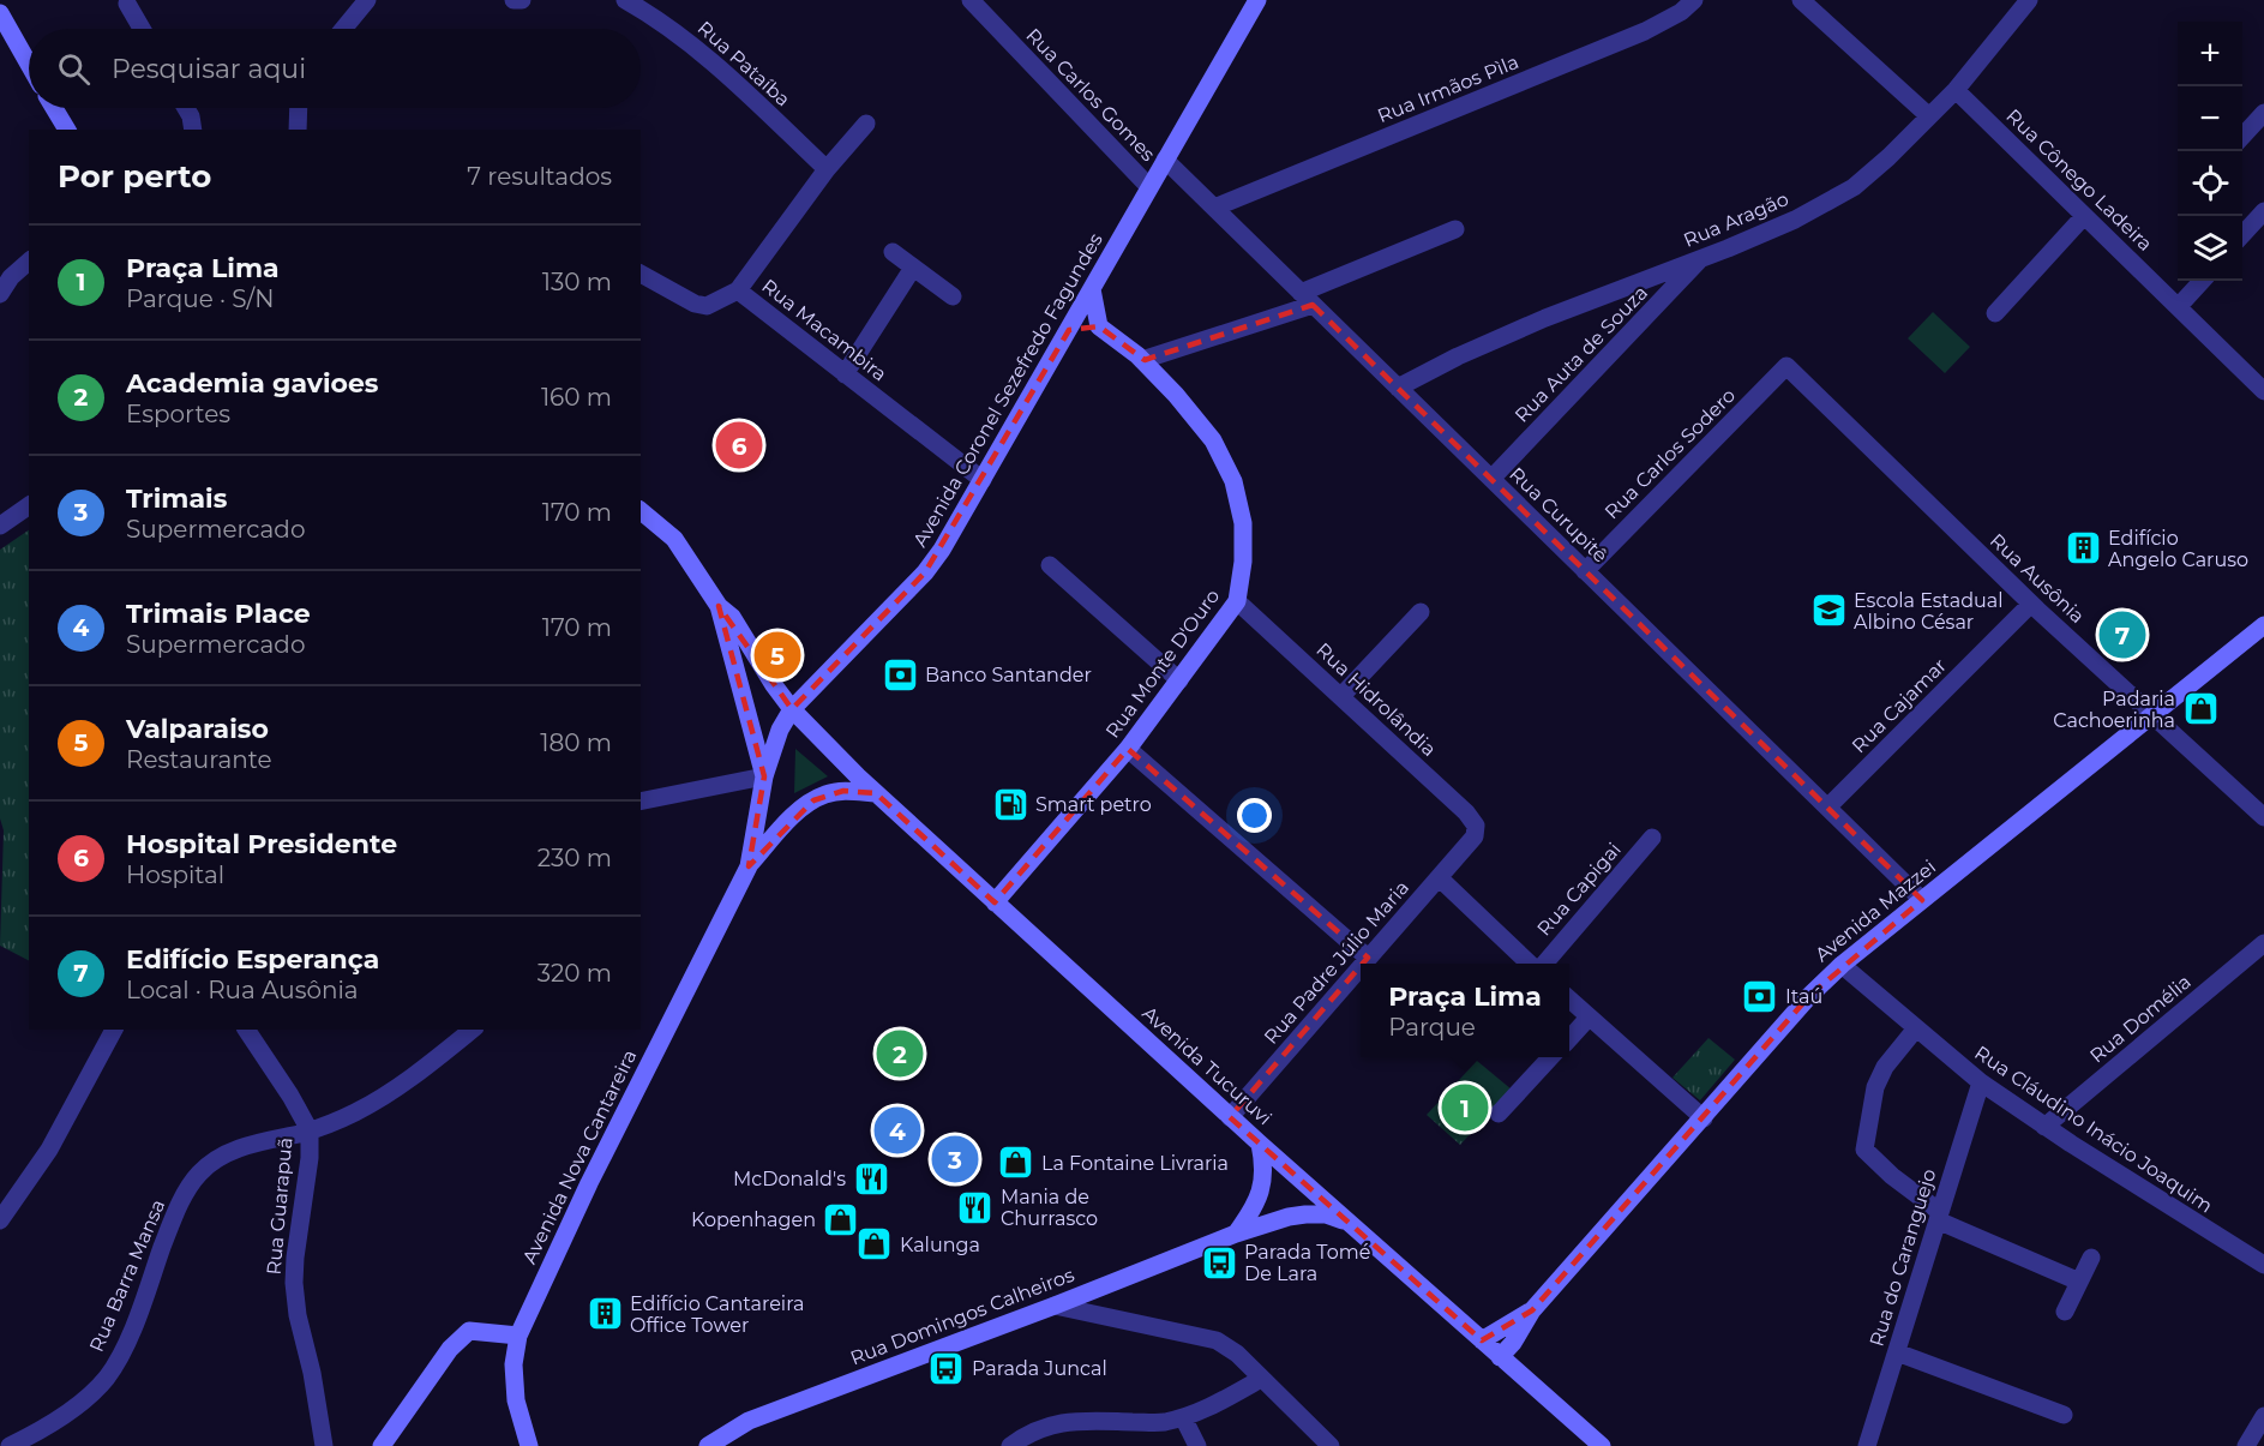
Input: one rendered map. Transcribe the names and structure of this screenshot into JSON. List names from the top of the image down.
{
  "streets": {
    "main road": [
      "Avenida Coronel Sezefredo Fagundes",
      "Rua Monte D'Ouro",
      "Avenida Mazzei",
      "Avenida Tucuruvi",
      "Avenida Nova Cantareira",
      "Rua Domingos Calheiros"
    ],
    "street": [
      "Rua Pataíba",
      "Rua Irmãos Pìla",
      "Rua Carlos Gomes",
      "Rua Cônego Ladeira",
      "Rua Aragão",
      "Rua Macambira",
      "Rua Auta de Souza",
      "Rua Carlos Sodero",
      "Rua Curupitê",
      "Rua Ausônia",
      "Rua Hidrolândia",
      "Rua Cajamar",
      "Rua Capigai",
      "Rua Padre Júlio Maria",
      "Rua Domélia",
      "Rua Cláudino Inácio Joaquim",
      "Rua Guarapuã",
      "Rua do Caranguejo",
      "Rua Barra Mansa"
    ]
  },
  "crossings": [
    ["Rua Pataíba", "Rua Macambira"],
    ["Rua Irmãos Pìla", "Rua Curupitê"],
    ["Rua Carlos Gomes", "Avenida Coronel Sezefredo Fagundes"],
    ["Rua Cônego Ladeira", "Rua Aragão"],
    ["Rua Aragão", "Rua Auta de Souza"],
    ["Rua Aragão", "Rua Curupitê"],
    ["Rua Macambira", "Avenida Coronel Sezefredo Fagundes"],
    ["Rua Auta de Souza", "Rua Curupitê"],
    ["Avenida Coronel Sezefredo Fagundes", "Rua Curupitê"],
    ["Avenida Coronel Sezefredo Fagundes", "Avenida Tucuruvi"],
    ["Avenida Coronel Sezefredo Fagundes", "Avenida Nova Cantareira"],
    ["Rua Carlos Sodero", "Rua Curupitê"],
    ["Rua Carlos Sodero", "Rua Ausônia"],
    ["Rua Curupitê", "Rua Cajamar"],
    ["Rua Curupitê", "Avenida Mazzei"],
    ["Rua Ausônia", "Rua Cajamar"],
    ["Rua Ausônia", "Avenida Mazzei"],
    ["Rua Monte D'Ouro", "Rua Hidrolândia"],
    ["Rua Monte D'Ouro", "Avenida Tucuruvi"],
    ["Rua Hidrolândia", "Rua Padre Júlio Maria"],
    ["Avenida Mazzei", "Avenida Tucuruvi"],
    ["Avenida Mazzei", "Rua Cláudino Inácio Joaquim"],
    ["Rua Padre Júlio Maria", "Avenida Tucuruvi"],
    ["Rua Domélia", "Rua Cláudino Inácio Joaquim"],
    ["Avenida Tucuruvi", "Avenida Nova Cantareira"],
    ["Avenida Tucuruvi", "Rua Domingos Calheiros"],
    ["Rua Cláudino Inácio Joaquim", "Rua do Caranguejo"],
    ["Rua Guarapuã", "Rua Barra Mansa"]
  ],
  "places": {
    "building": ["Edifício Angelo Caruso", "Edifício Cantareira Office Tower"],
    "school or university": ["Escola Estadual Albino César"],
    "bank": ["Banco Santander", "Itaú"],
    "shop": [
      "Padaria Cachoerinha",
      "La Fontaine Livraria",
      "Kopenhagen",
      "Kalunga"
    ],
    "fuel station": ["Smart petro"],
    "restaurant": ["McDonald's", "Mania de Churrasco"],
    "bus stop": ["Parada Tomé De Lara", "Parada Juncal"]
  },
  "page": {
    "map_buttons": ["+", "−"],
    "search": "Pesquisar aqui",
    "heading": ["Por perto", "7 resultados"],
    "list": [
      {
        "mark": "1",
        "name": "Praça Lima",
        "note": "Parque · S/N",
        "value": "130 m"
      },
      {
        "mark": "2",
        "name": "Academia gavioes",
        "note": "Esportes",
        "value": "160 m"
      },
      {
        "mark": "3",
        "name": "Trimais",
        "note": "Supermercado",
        "value": "170 m"
      },
      {
        "mark": "4",
        "name": "Trimais Place",
        "note": "Supermercado",
        "value": "170 m"
      },
      {
        "mark": "5",
        "name": "Valparaiso",
        "note": "Restaurante",
        "value": "180 m"
      },
      {
        "mark": "6",
        "name": "Hospital Presidente",
        "note": "Hospital",
        "value": "230 m"
      },
      {
        "mark": "7",
        "name": "Edifício Esperança",
        "note": "Local · Rua Ausônia",
        "value": "320 m"
      }
    ],
    "pins": [
      "6",
      "7",
      "5",
      "2",
      "1",
      "4",
      "3"
    ],
    "popup": ["Praça Lima", "Parque"]
  }
}
